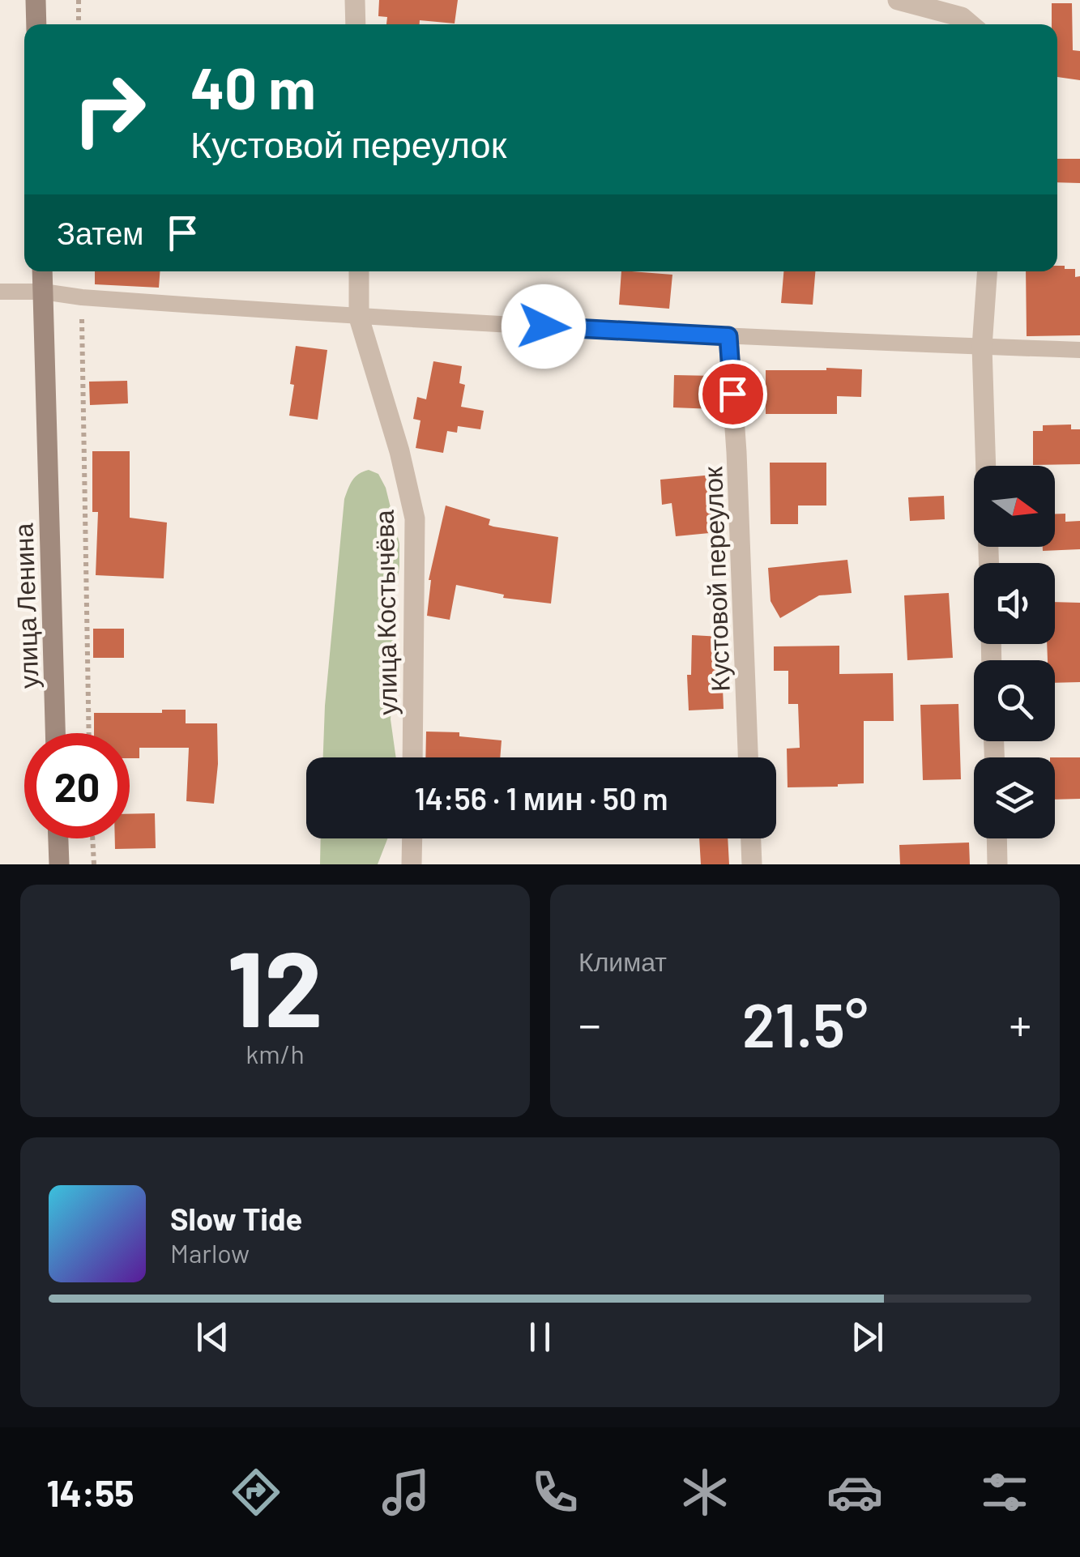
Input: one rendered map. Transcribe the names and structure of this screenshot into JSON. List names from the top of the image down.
{
  "streets": {
    "main road": ["улица Ленина"],
    "street": ["Кустовой переулок", "улица Костычёва"]
  },
  "north": "right",
  "page": {
    "turn": ["40 m", "Кустовой переулок"],
    "then": "Затем",
    "limit": "20",
    "trip": "14:56 · 1 мин · 50 m",
    "tile": [
      ["12", "km/h"],
      "Климат"
    ],
    "heat": ["−", "21.5°", "+"],
    "song": ["Slow Tide", "Marlow"],
    "tabs": "14:55"
  }
}
